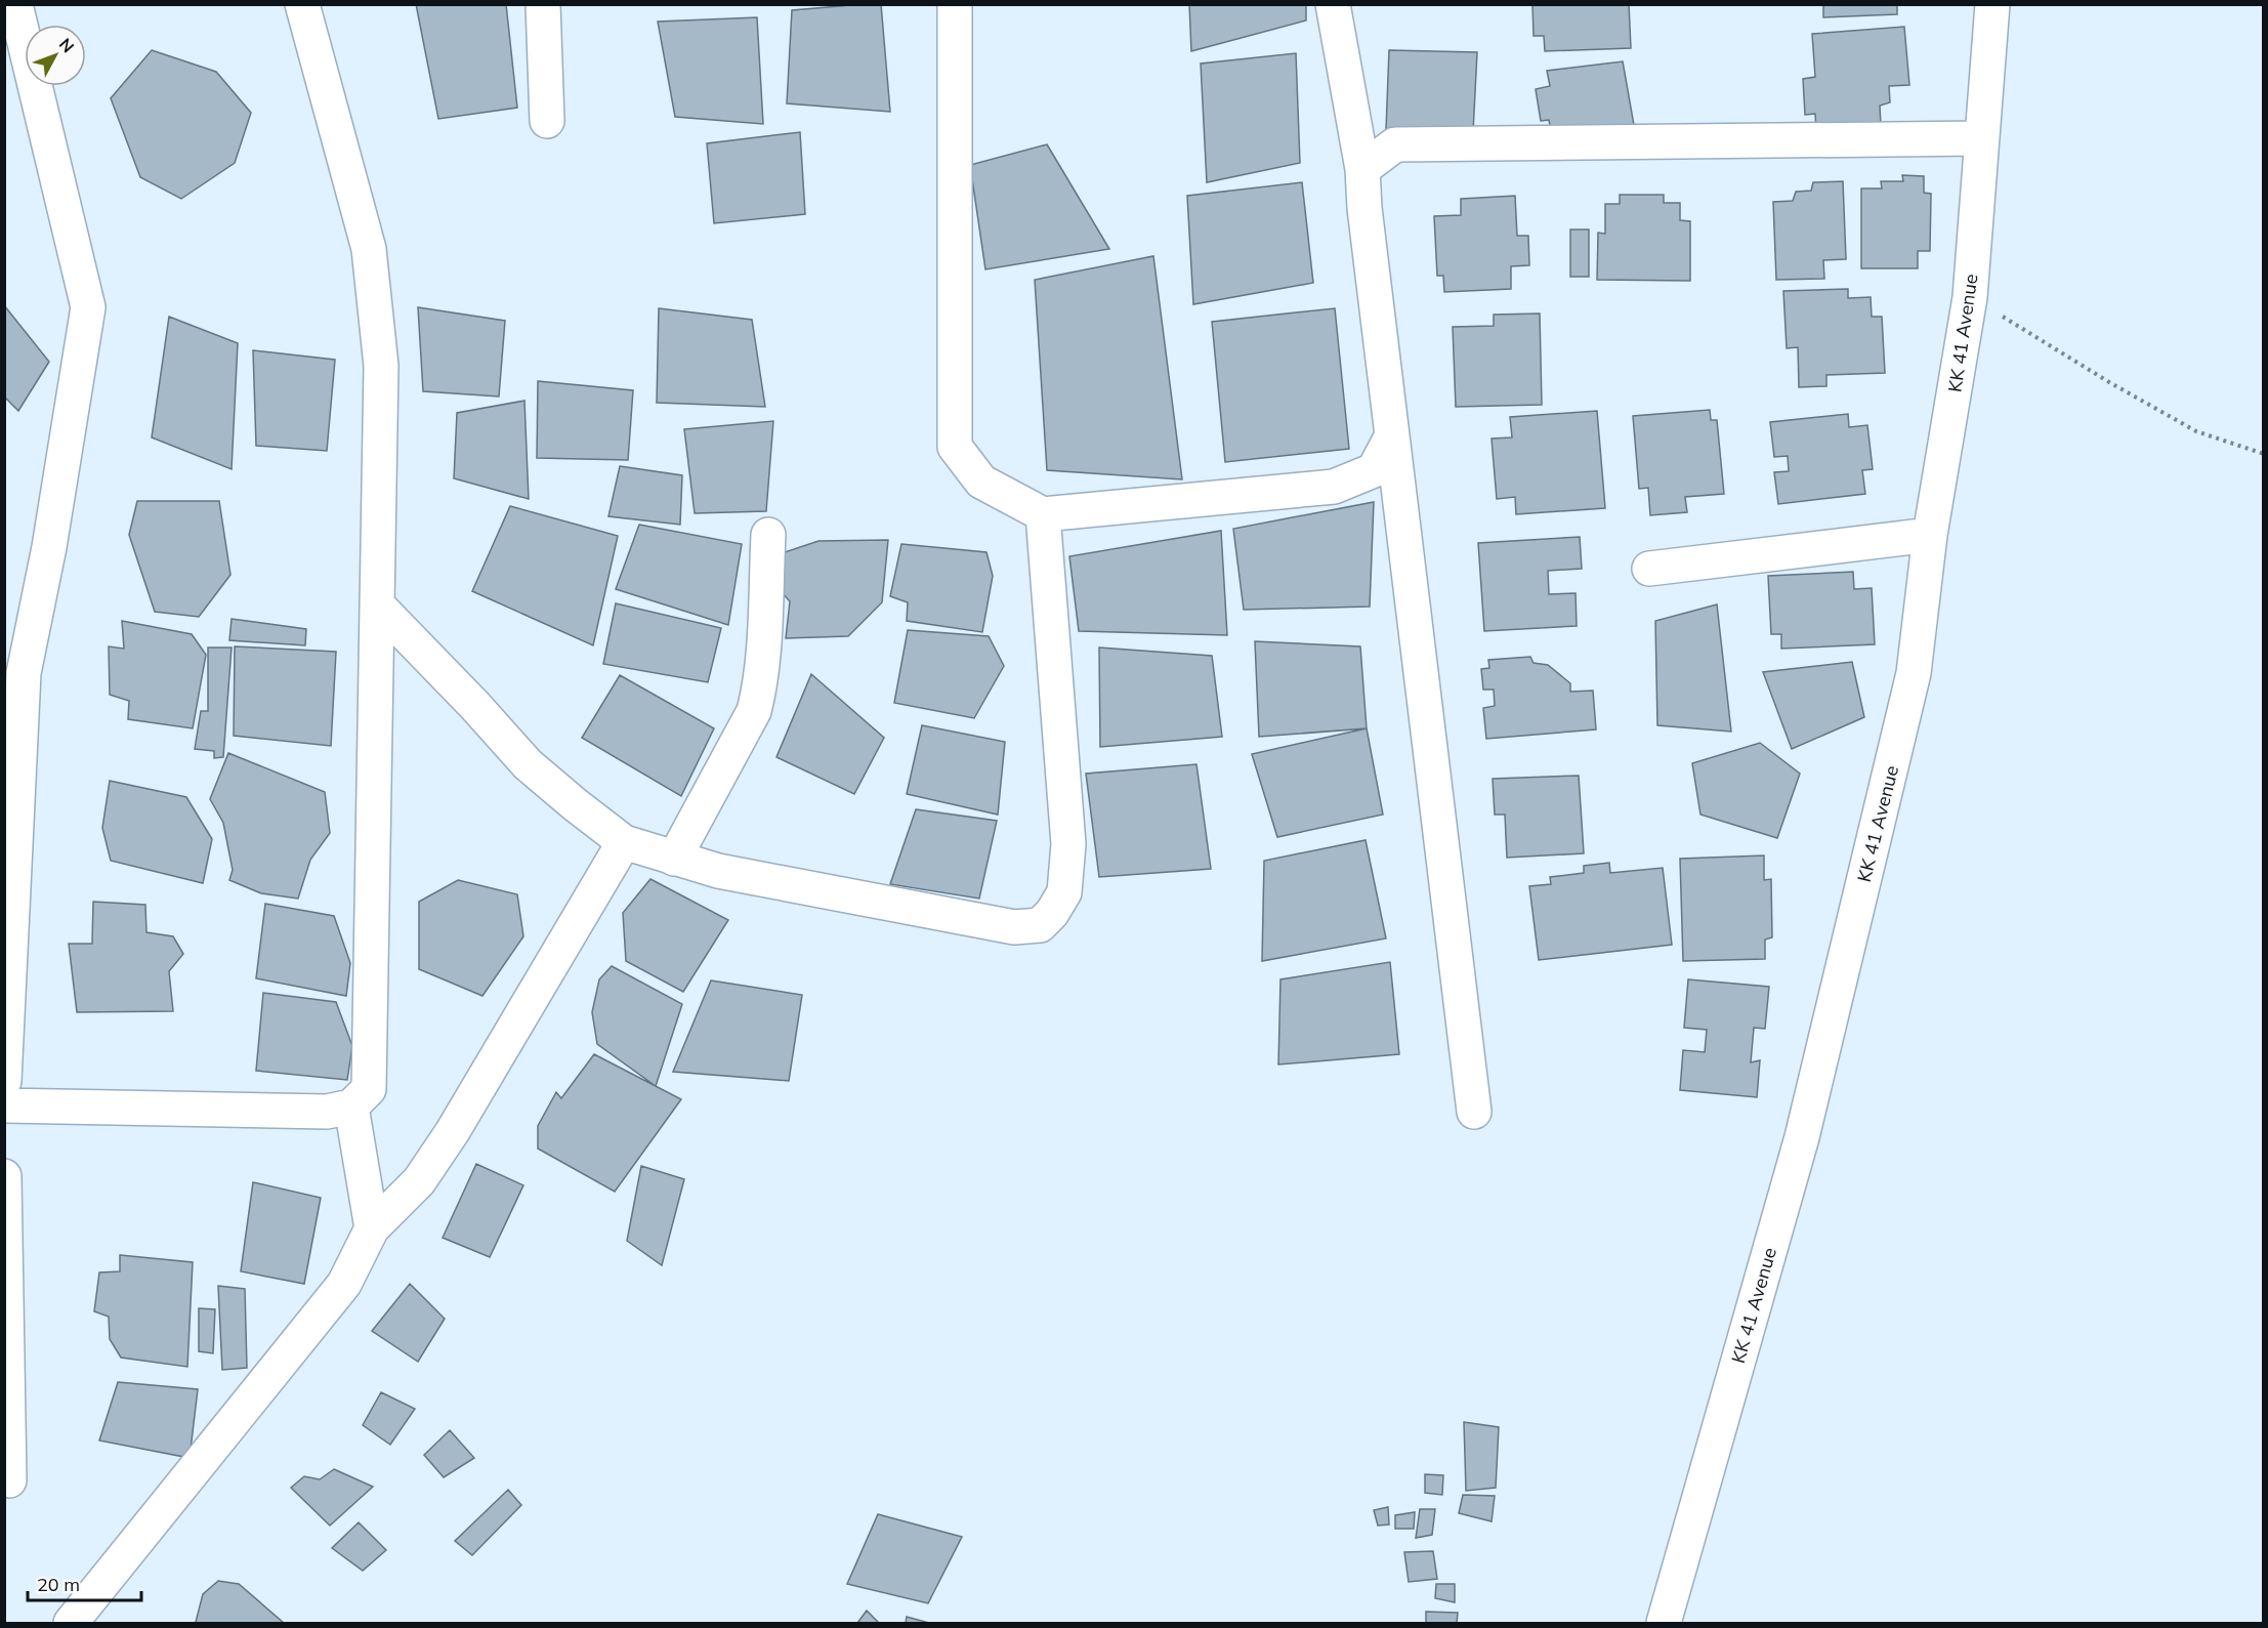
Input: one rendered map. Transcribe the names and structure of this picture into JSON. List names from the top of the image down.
{
  "streets": {
    "street": ["KK 41 Avenue"]
  },
  "scale_bar": "20 m",
  "north": "top right"
}
